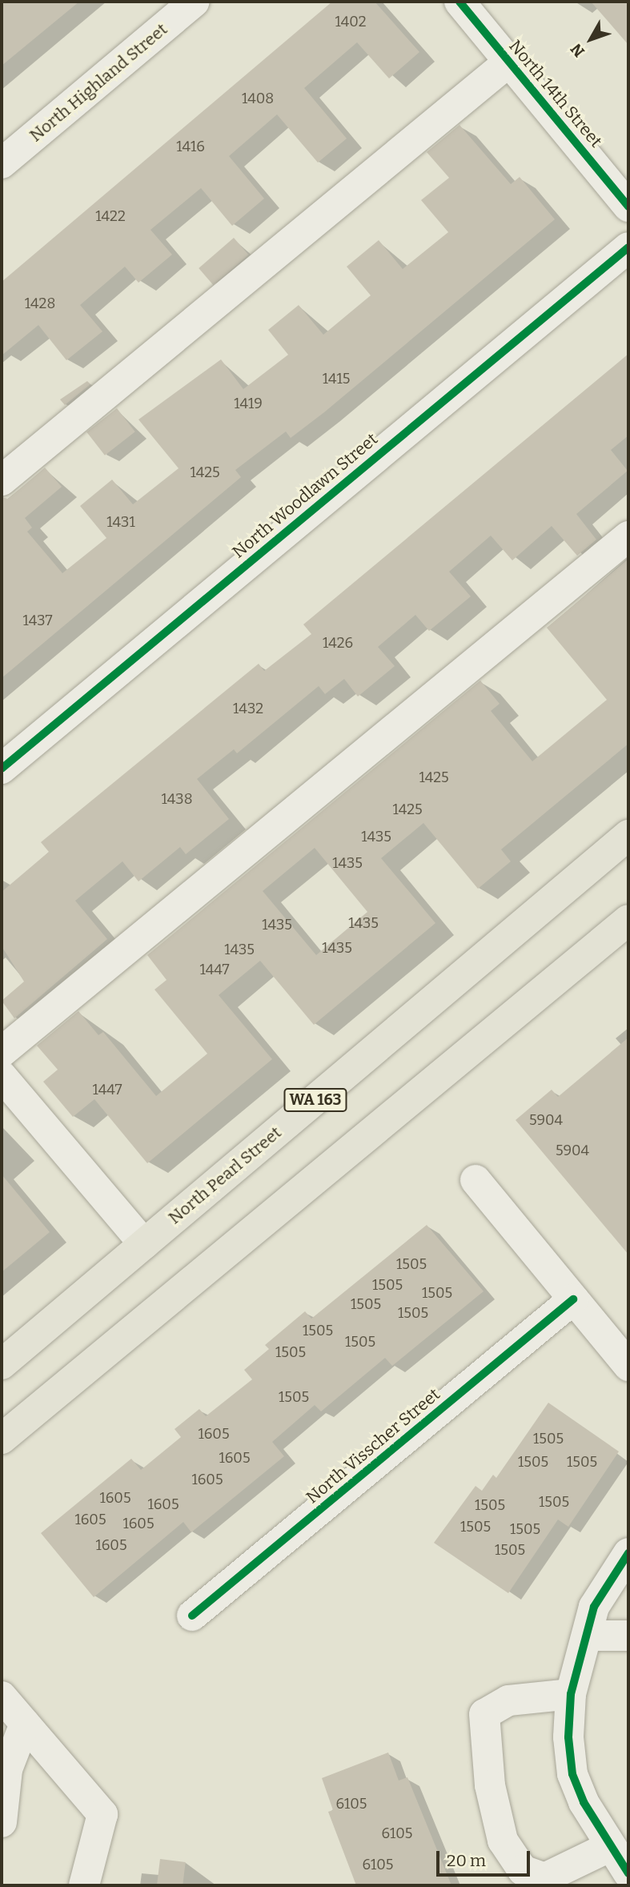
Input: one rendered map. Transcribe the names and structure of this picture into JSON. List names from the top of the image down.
{
  "streets": {
    "main road": ["WA 163", "North Pearl Street"],
    "street": [
      "North Highland Street",
      "North 14th Street",
      "North Woodlawn Street",
      "North Visscher Street"
    ]
  },
  "house_numbers": [
    "1402",
    "1408",
    "1416",
    "1422",
    "1428",
    "1415",
    "1419",
    "1425",
    "1431",
    "1437",
    "1426",
    "1432",
    "1425",
    "1438",
    "1425",
    "1435",
    "1435",
    "1435",
    "1435",
    "1435",
    "1435",
    "1447",
    "1447",
    "5904",
    "5904",
    "1505",
    "1505",
    "1505",
    "1505",
    "1505",
    "1505",
    "1505",
    "1505",
    "1505",
    "1605",
    "1505",
    "1605",
    "1505",
    "1505",
    "1605",
    "1605",
    "1505",
    "1605",
    "1505",
    "1605",
    "1605",
    "1505",
    "1505",
    "1605",
    "1505",
    "6105",
    "6105",
    "6105"
  ],
  "scale_bar": "20 m",
  "north": "bottom left"
}
